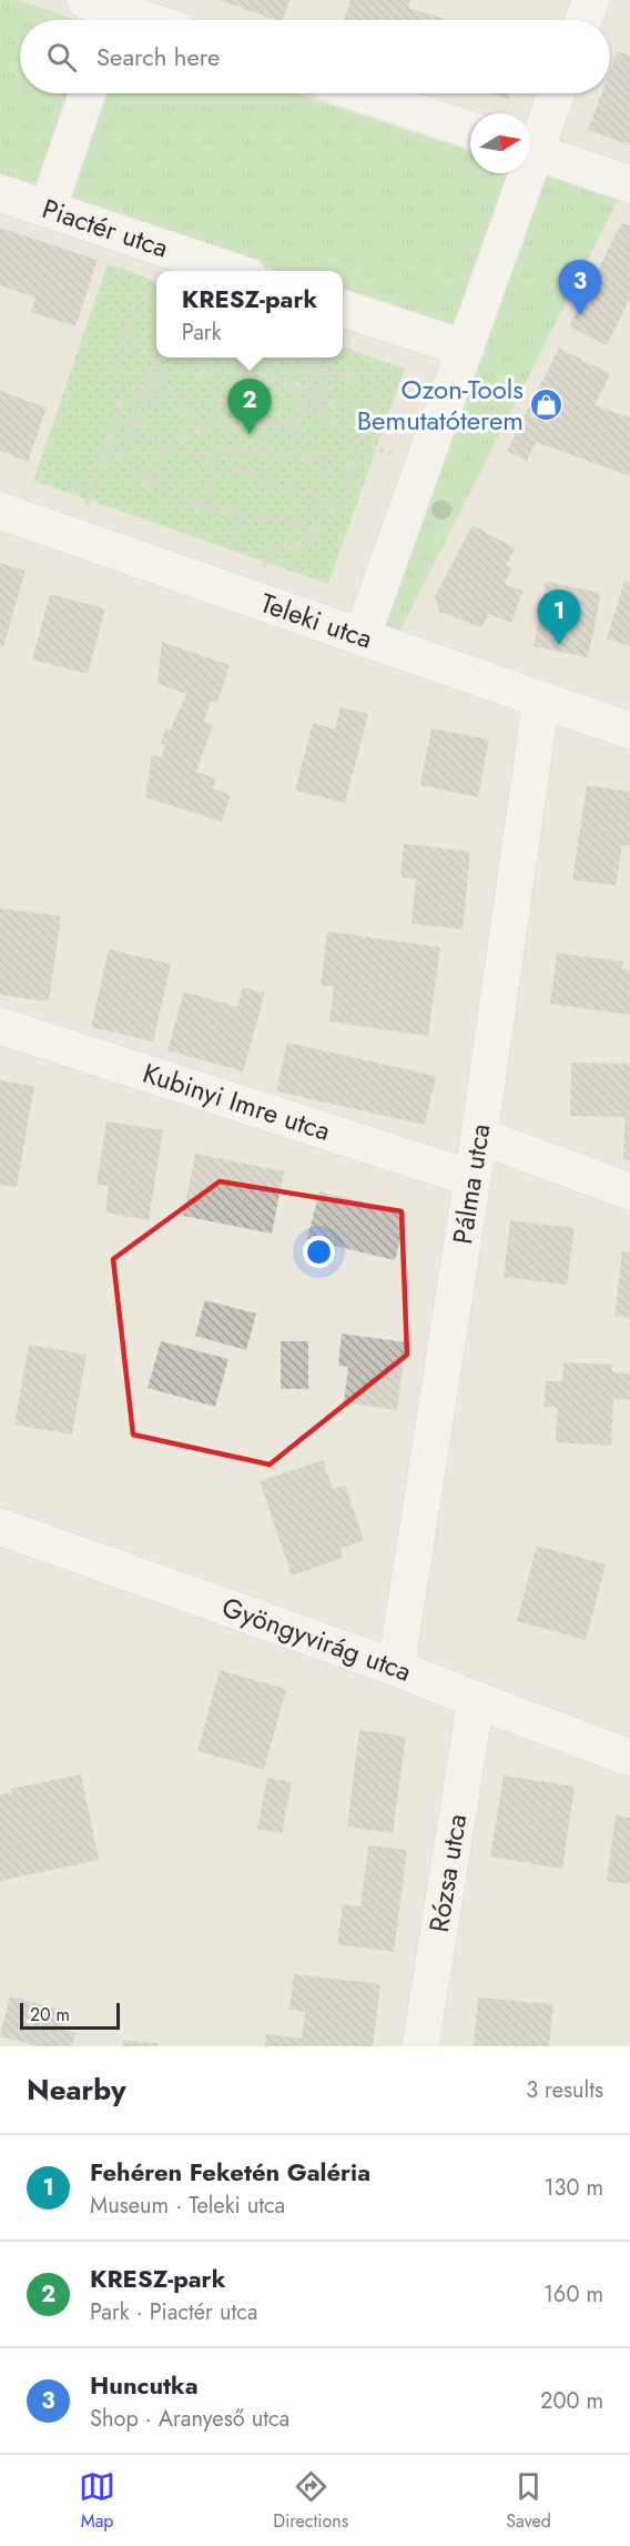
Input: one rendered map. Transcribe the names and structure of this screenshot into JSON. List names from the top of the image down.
{
  "streets": {
    "street": [
      "Piactér utca",
      "Teleki utca",
      "Kubinyi Imre utca",
      "Pálma utca",
      "Gyöngyvirág utca",
      "Rózsa utca"
    ]
  },
  "crossings": [
    ["Teleki utca", "Pálma utca"],
    ["Kubinyi Imre utca", "Pálma utca"],
    ["Pálma utca", "Gyöngyvirág utca"],
    ["Gyöngyvirág utca", "Rózsa utca"]
  ],
  "places": {
    "shop": ["Ozon-Tools Bemutatóterem"]
  },
  "scale_bar": "20 m",
  "north": "right",
  "page": {
    "search": "Search here",
    "pins": ["3", "2", "1"],
    "popup": ["KRESZ-park", "Park"],
    "scale": "20 m",
    "heading": ["Nearby", "3 results"],
    "list": [
      {
        "mark": "1",
        "name": "Fehéren Feketén Galéria",
        "note": "Museum · Teleki utca",
        "value": "130 m"
      },
      {
        "mark": "2",
        "name": "KRESZ-park",
        "note": "Park · Piactér utca",
        "value": "160 m"
      },
      {
        "mark": "3",
        "name": "Huncutka",
        "note": "Shop · Aranyeső utca",
        "value": "200 m"
      }
    ],
    "nav": ["Map", "Directions", "Saved"]
  }
}
